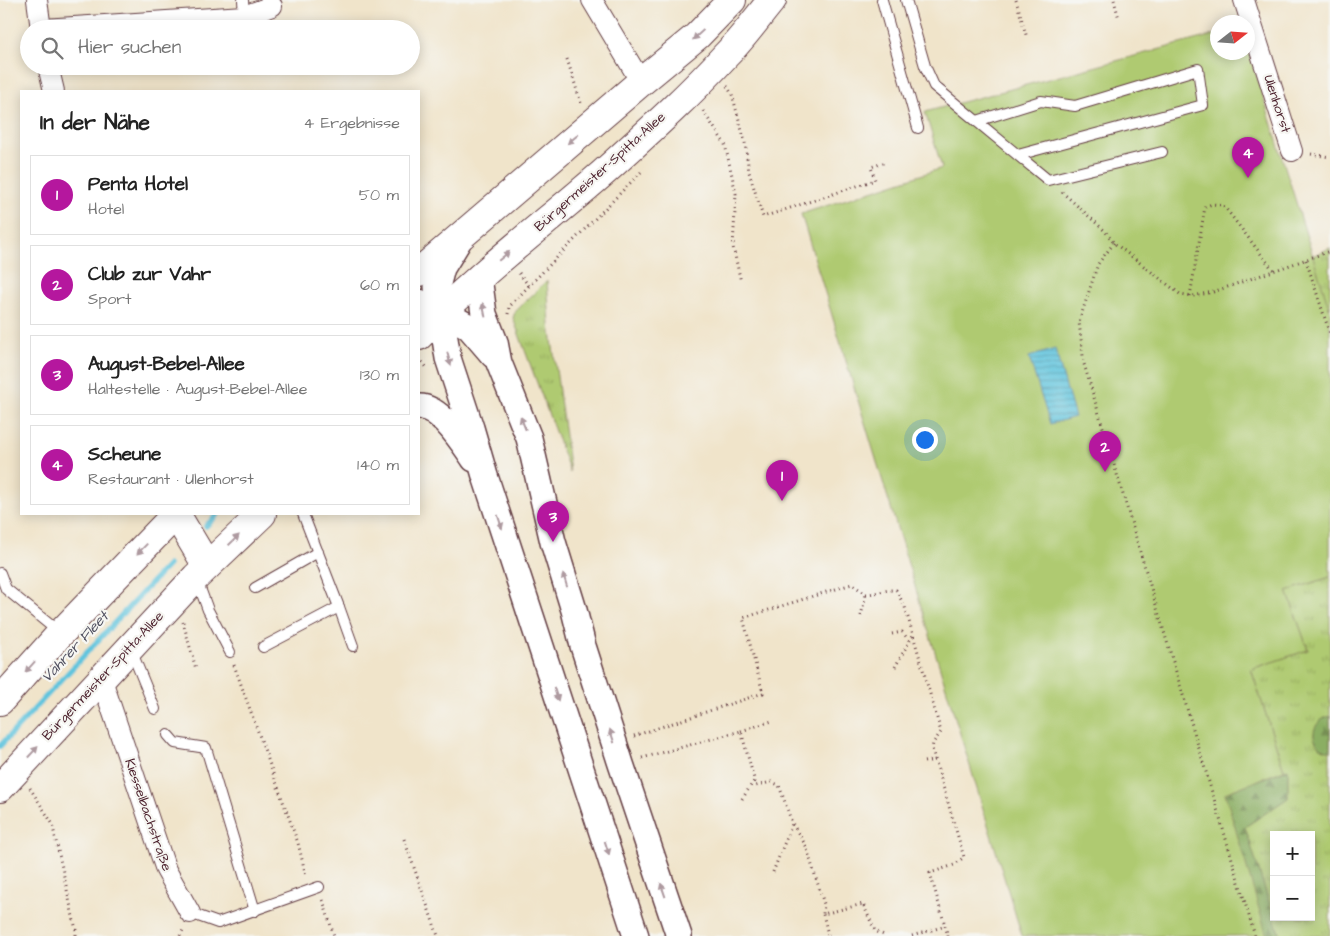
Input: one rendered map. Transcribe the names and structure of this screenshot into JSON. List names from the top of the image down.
{
  "streets": {
    "main road": ["Bürgermeister-Spitta-Allee"],
    "street": ["Ulenhorst", "Kiesselbachstraße"]
  },
  "crossings": [
    ["Bürgermeister-Spitta-Allee", "Kiesselbachstraße"]
  ],
  "water": ["Vahrer Fleet"],
  "north": "right",
  "page": {
    "search": "Hier suchen",
    "heading": ["In der Nähe", "4 Ergebnisse"],
    "pins": [
      "4",
      "2",
      "1",
      "3"
    ],
    "list": [
      {
        "mark": "1",
        "name": "Penta Hotel",
        "note": "Hotel",
        "value": "50 m"
      },
      {
        "mark": "2",
        "name": "Club zur Vahr",
        "note": "Sport",
        "value": "60 m"
      },
      {
        "mark": "3",
        "name": "August-Bebel-Allee",
        "note": "Haltestelle · August-Bebel-Allee",
        "value": "130 m"
      },
      {
        "mark": "4",
        "name": "Scheune",
        "note": "Restaurant · Ulenhorst",
        "value": "140 m"
      }
    ],
    "map_buttons": ["+", "−"]
  }
}
